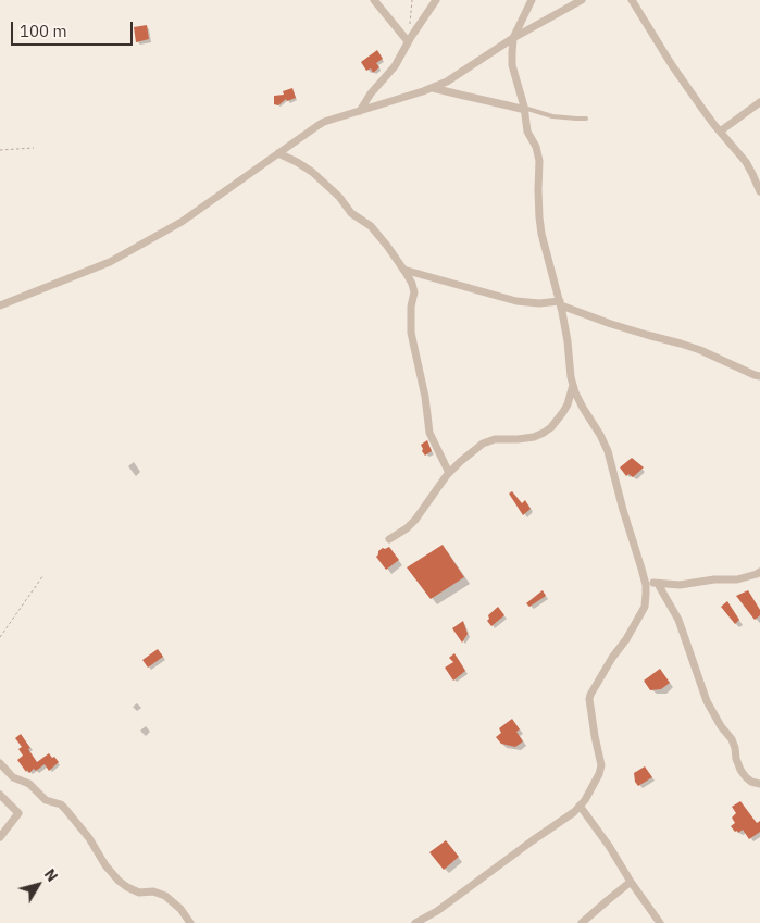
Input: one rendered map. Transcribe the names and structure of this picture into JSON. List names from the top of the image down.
{
  "scale_bar": "100 m",
  "north": "top right"
}
